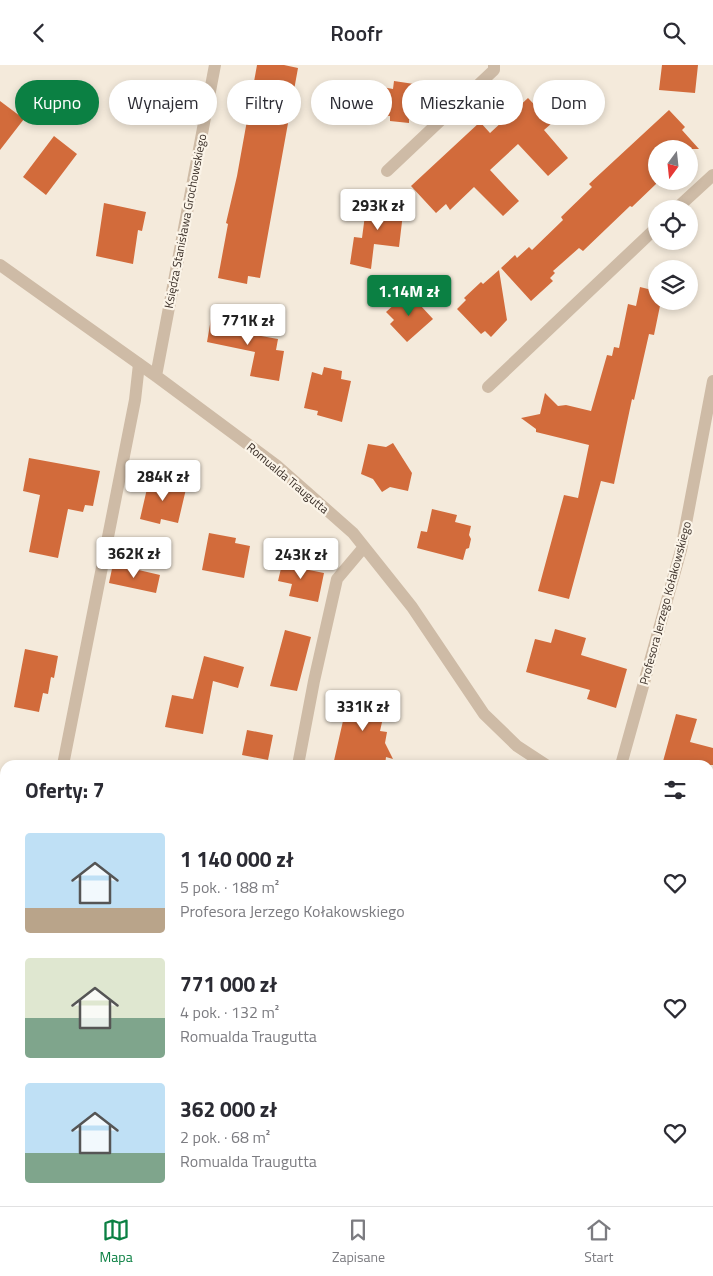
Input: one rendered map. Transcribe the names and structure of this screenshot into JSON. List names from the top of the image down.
{
  "streets": {
    "street": ["Księdza Stanisława Grochowskiego", "Romualda Traugutta", "Profesora Jerzego Kołakowskiego"]
  },
  "crossings": [
    ["Księdza Stanisława Grochowskiego", "Romualda Traugutta"]
  ],
  "north": "bottom",
  "page": {
    "header": "Roofr",
    "chip": [
      "Kupno",
      "Wynajem",
      "Filtry",
      "Nowe",
      "Mieszkanie",
      "Dom"
    ],
    "price": [
      "293K zł",
      "1.14M zł",
      "771K zł",
      "284K zł",
      "362K zł",
      "243K zł",
      "331K zł"
    ],
    "heading": "Oferty: 7",
    "list": [
      {
        "name": "1 140 000 zł",
        "note": "5 pok. · 188 m² · Profesora Jerzego Kołakowskiego"
      },
      {
        "name": "771 000 zł",
        "note": "4 pok. · 132 m² · Romualda Traugutta"
      },
      {
        "name": "362 000 zł",
        "note": "2 pok. · 68 m² · Romualda Traugutta"
      }
    ],
    "tabs": ["Mapa", "Zapisane", "Start"]
  }
}
